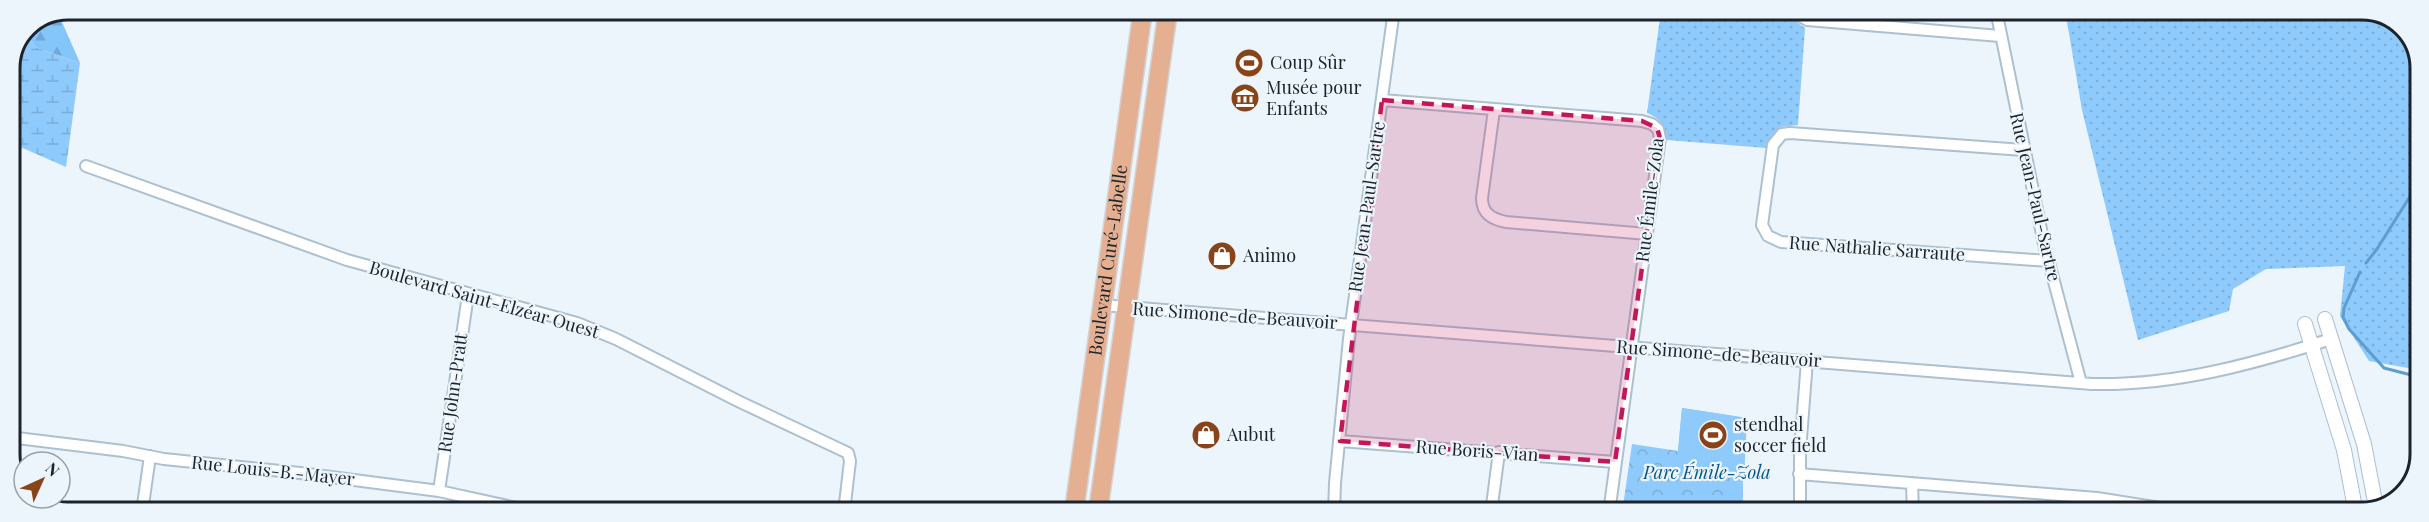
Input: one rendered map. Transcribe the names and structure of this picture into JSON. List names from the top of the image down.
{
  "streets": {
    "main road": ["Boulevard Curé-Labelle"],
    "street": [
      "Rue Jean-Paul-Sartre",
      "Rue Émile-Zola",
      "Rue Nathalie Sarraute",
      "Boulevard Saint-Elzéar Ouest",
      "Rue Simone-de-Beauvoir",
      "Rue John-Pratt",
      "Rue Boris-Vian",
      "Rue Louis-B.-Mayer"
    ]
  },
  "crossings": [
    ["Rue Jean-Paul-Sartre", "Rue Émile-Zola"],
    ["Rue Jean-Paul-Sartre", "Rue Nathalie Sarraute"],
    ["Rue Jean-Paul-Sartre", "Rue Simone-de-Beauvoir"],
    ["Rue Jean-Paul-Sartre", "Rue Boris-Vian"],
    ["Rue Émile-Zola", "Rue Simone-de-Beauvoir"],
    ["Rue Émile-Zola", "Rue Boris-Vian"],
    ["Boulevard Curé-Labelle", "Rue Simone-de-Beauvoir"],
    ["Boulevard Saint-Elzéar Ouest", "Rue John-Pratt"],
    ["Rue John-Pratt", "Rue Louis-B.-Mayer"]
  ],
  "parks": ["Parc Émile-Zola"],
  "places": {
    "sports": ["Coup Sûr", "stendhal soccer field"],
    "museum": ["Musée pour Enfants"],
    "shop": ["Animo", "Aubut"]
  },
  "north": "top right"
}
